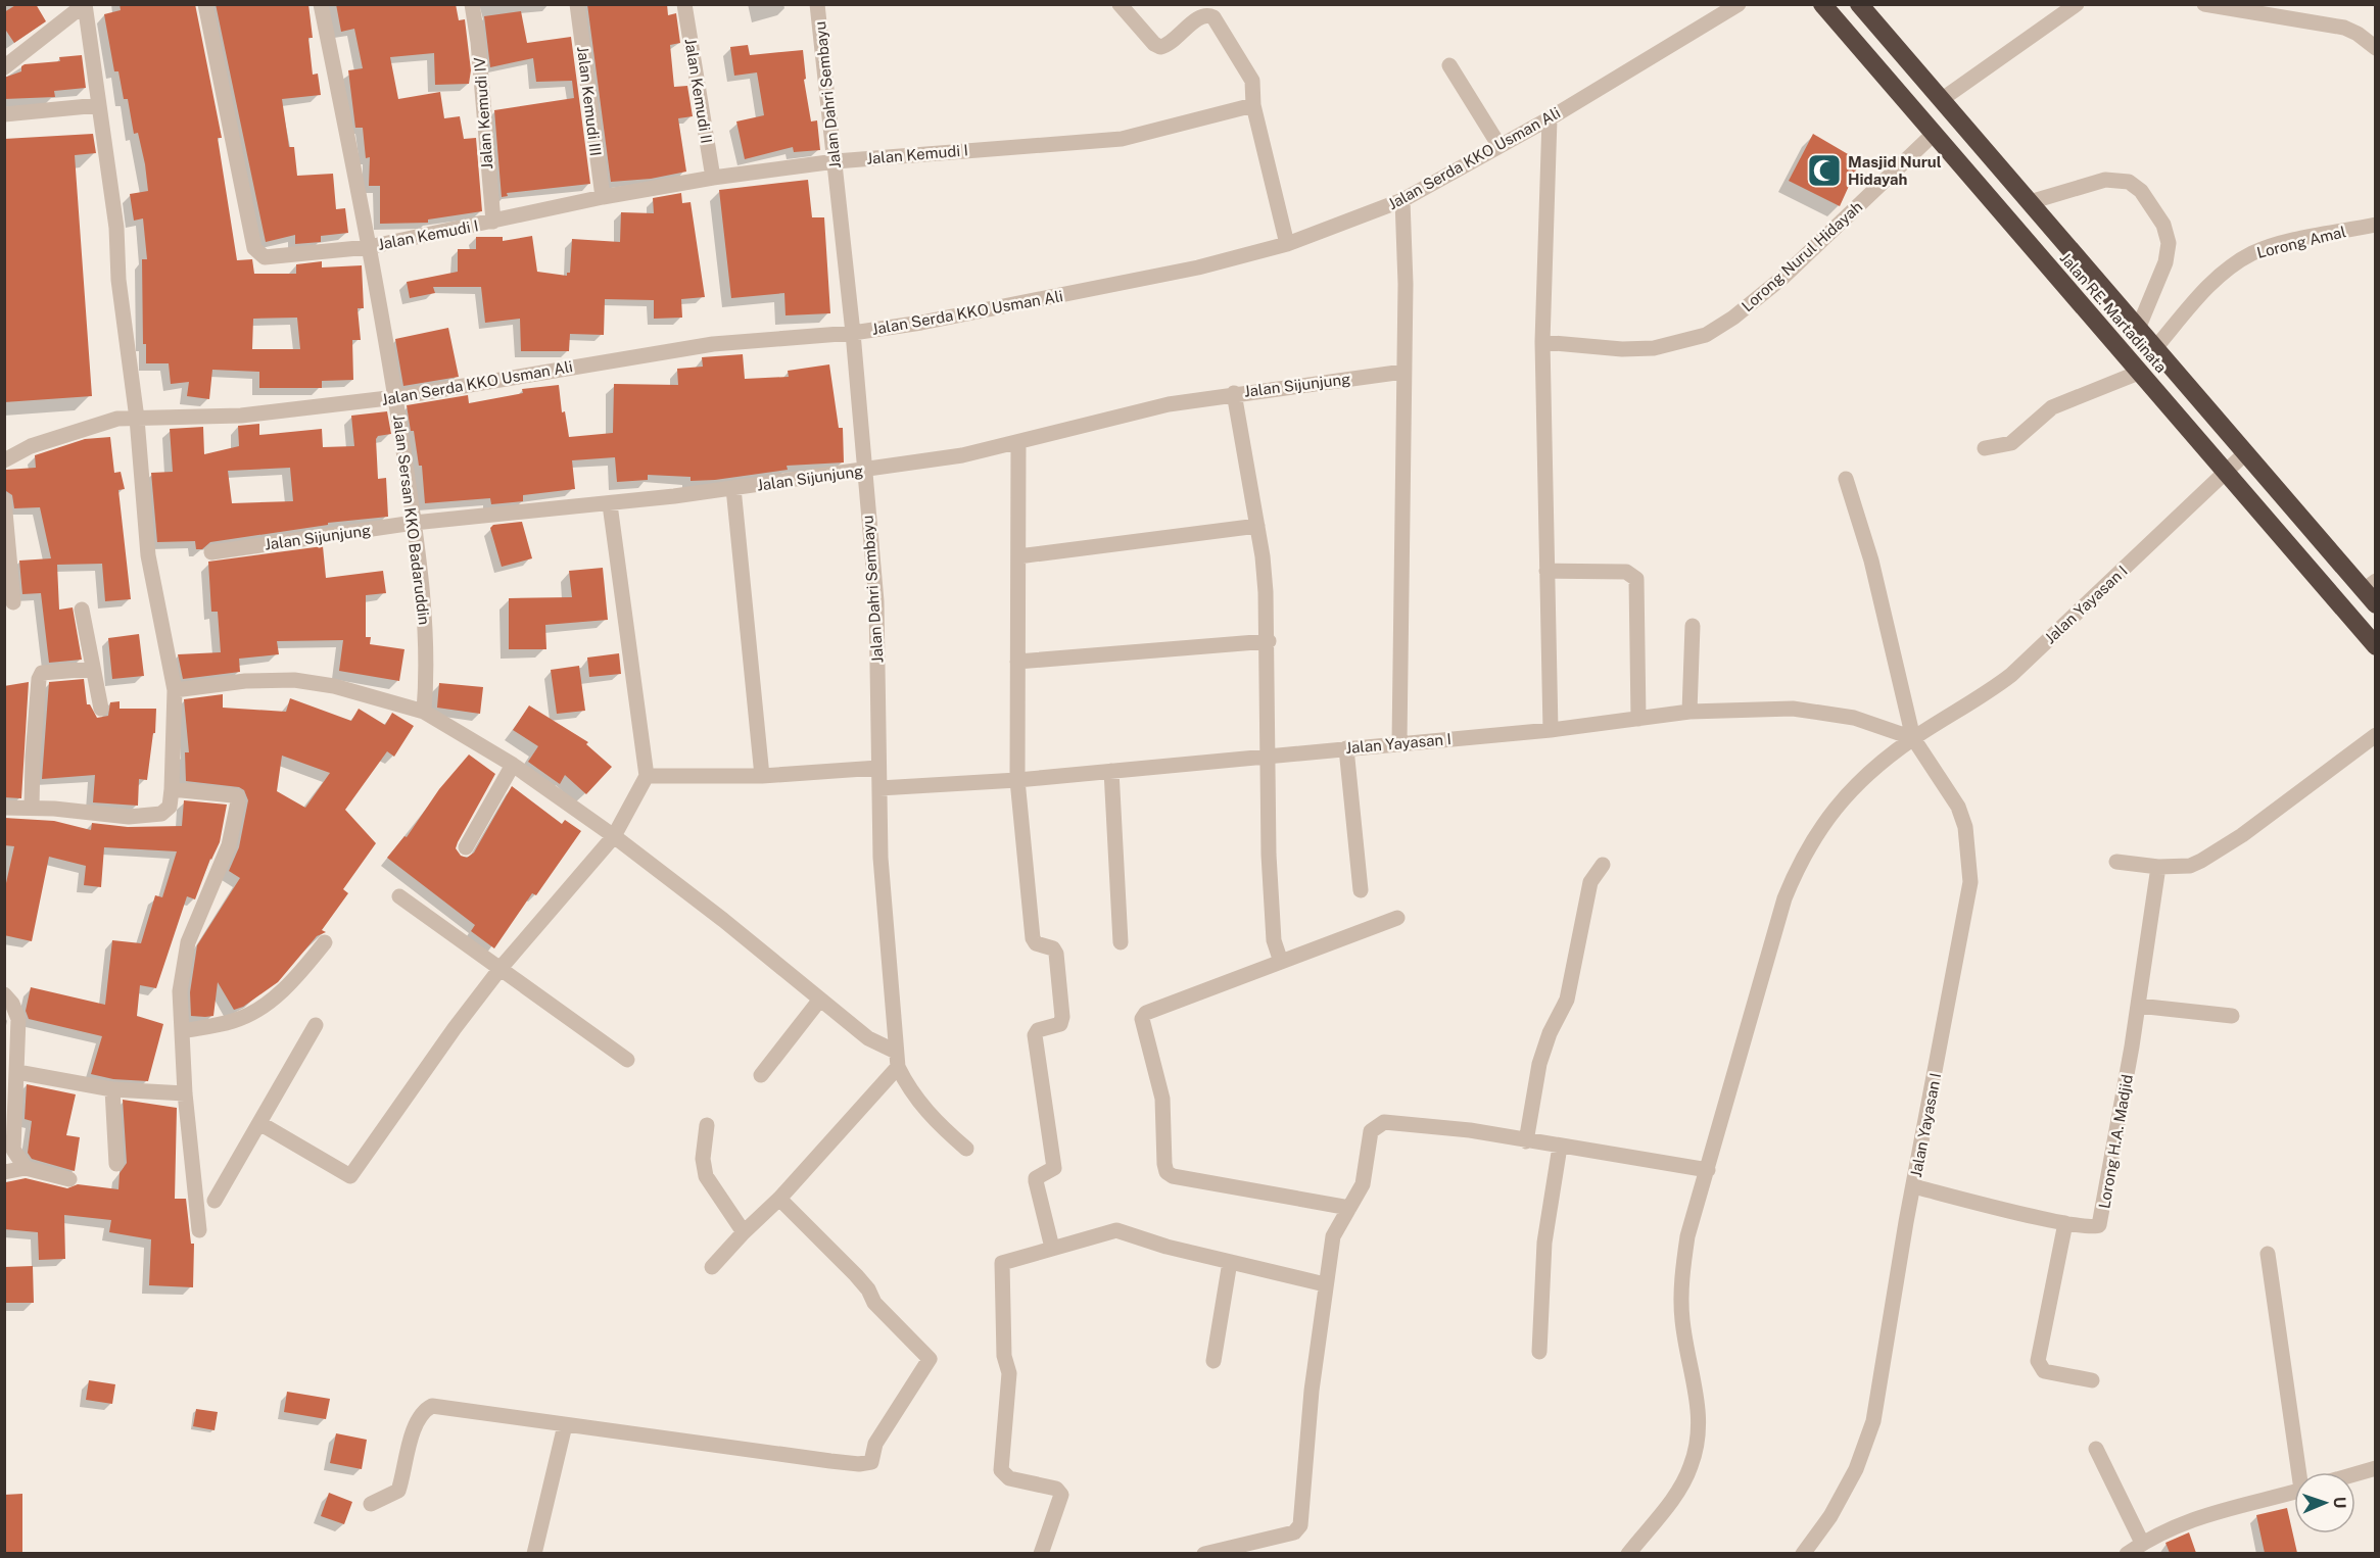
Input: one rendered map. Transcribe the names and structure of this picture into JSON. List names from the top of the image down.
{
  "streets": {
    "highway": ["Jalan RE. Martadinata"],
    "street": [
      "Jalan Kemudi II",
      "Jalan Dahri Sembayu",
      "Jalan Kemudi III",
      "Jalan Kemudi IV",
      "Jalan Kemudi I",
      "Jalan Serda KKO Usman Ali",
      "Lorong Amal",
      "Lorong Nurul Hidayah",
      "Jalan Sijunjung",
      "Jalan Sersan KKO Badaruddin",
      "Jalan Yayasan I",
      "Lorong H.A. Madjid"
    ]
  },
  "crossings": [
    ["Jalan Kemudi II", "Jalan Kemudi I"],
    ["Jalan Dahri Sembayu", "Jalan Kemudi I"],
    ["Jalan Dahri Sembayu", "Jalan Serda KKO Usman Ali"],
    ["Jalan Dahri Sembayu", "Jalan Sijunjung"],
    ["Jalan Dahri Sembayu", "Jalan Yayasan I"],
    ["Jalan Kemudi III", "Jalan Kemudi I"],
    ["Jalan Kemudi IV", "Jalan Kemudi I"],
    ["Jalan Kemudi I", "Jalan Sersan KKO Badaruddin"],
    ["Jalan Serda KKO Usman Ali", "Jalan Sersan KKO Badaruddin"],
    ["Lorong Nurul Hidayah", "Jalan RE. Martadinata"],
    ["Jalan RE. Martadinata", "Jalan Yayasan I"],
    ["Jalan Sijunjung", "Jalan Sersan KKO Badaruddin"],
    ["Jalan Yayasan I", "Lorong H.A. Madjid"]
  ],
  "places": {
    "mosque": ["Masjid Nurul Hidayah"]
  },
  "north": "right"
}
